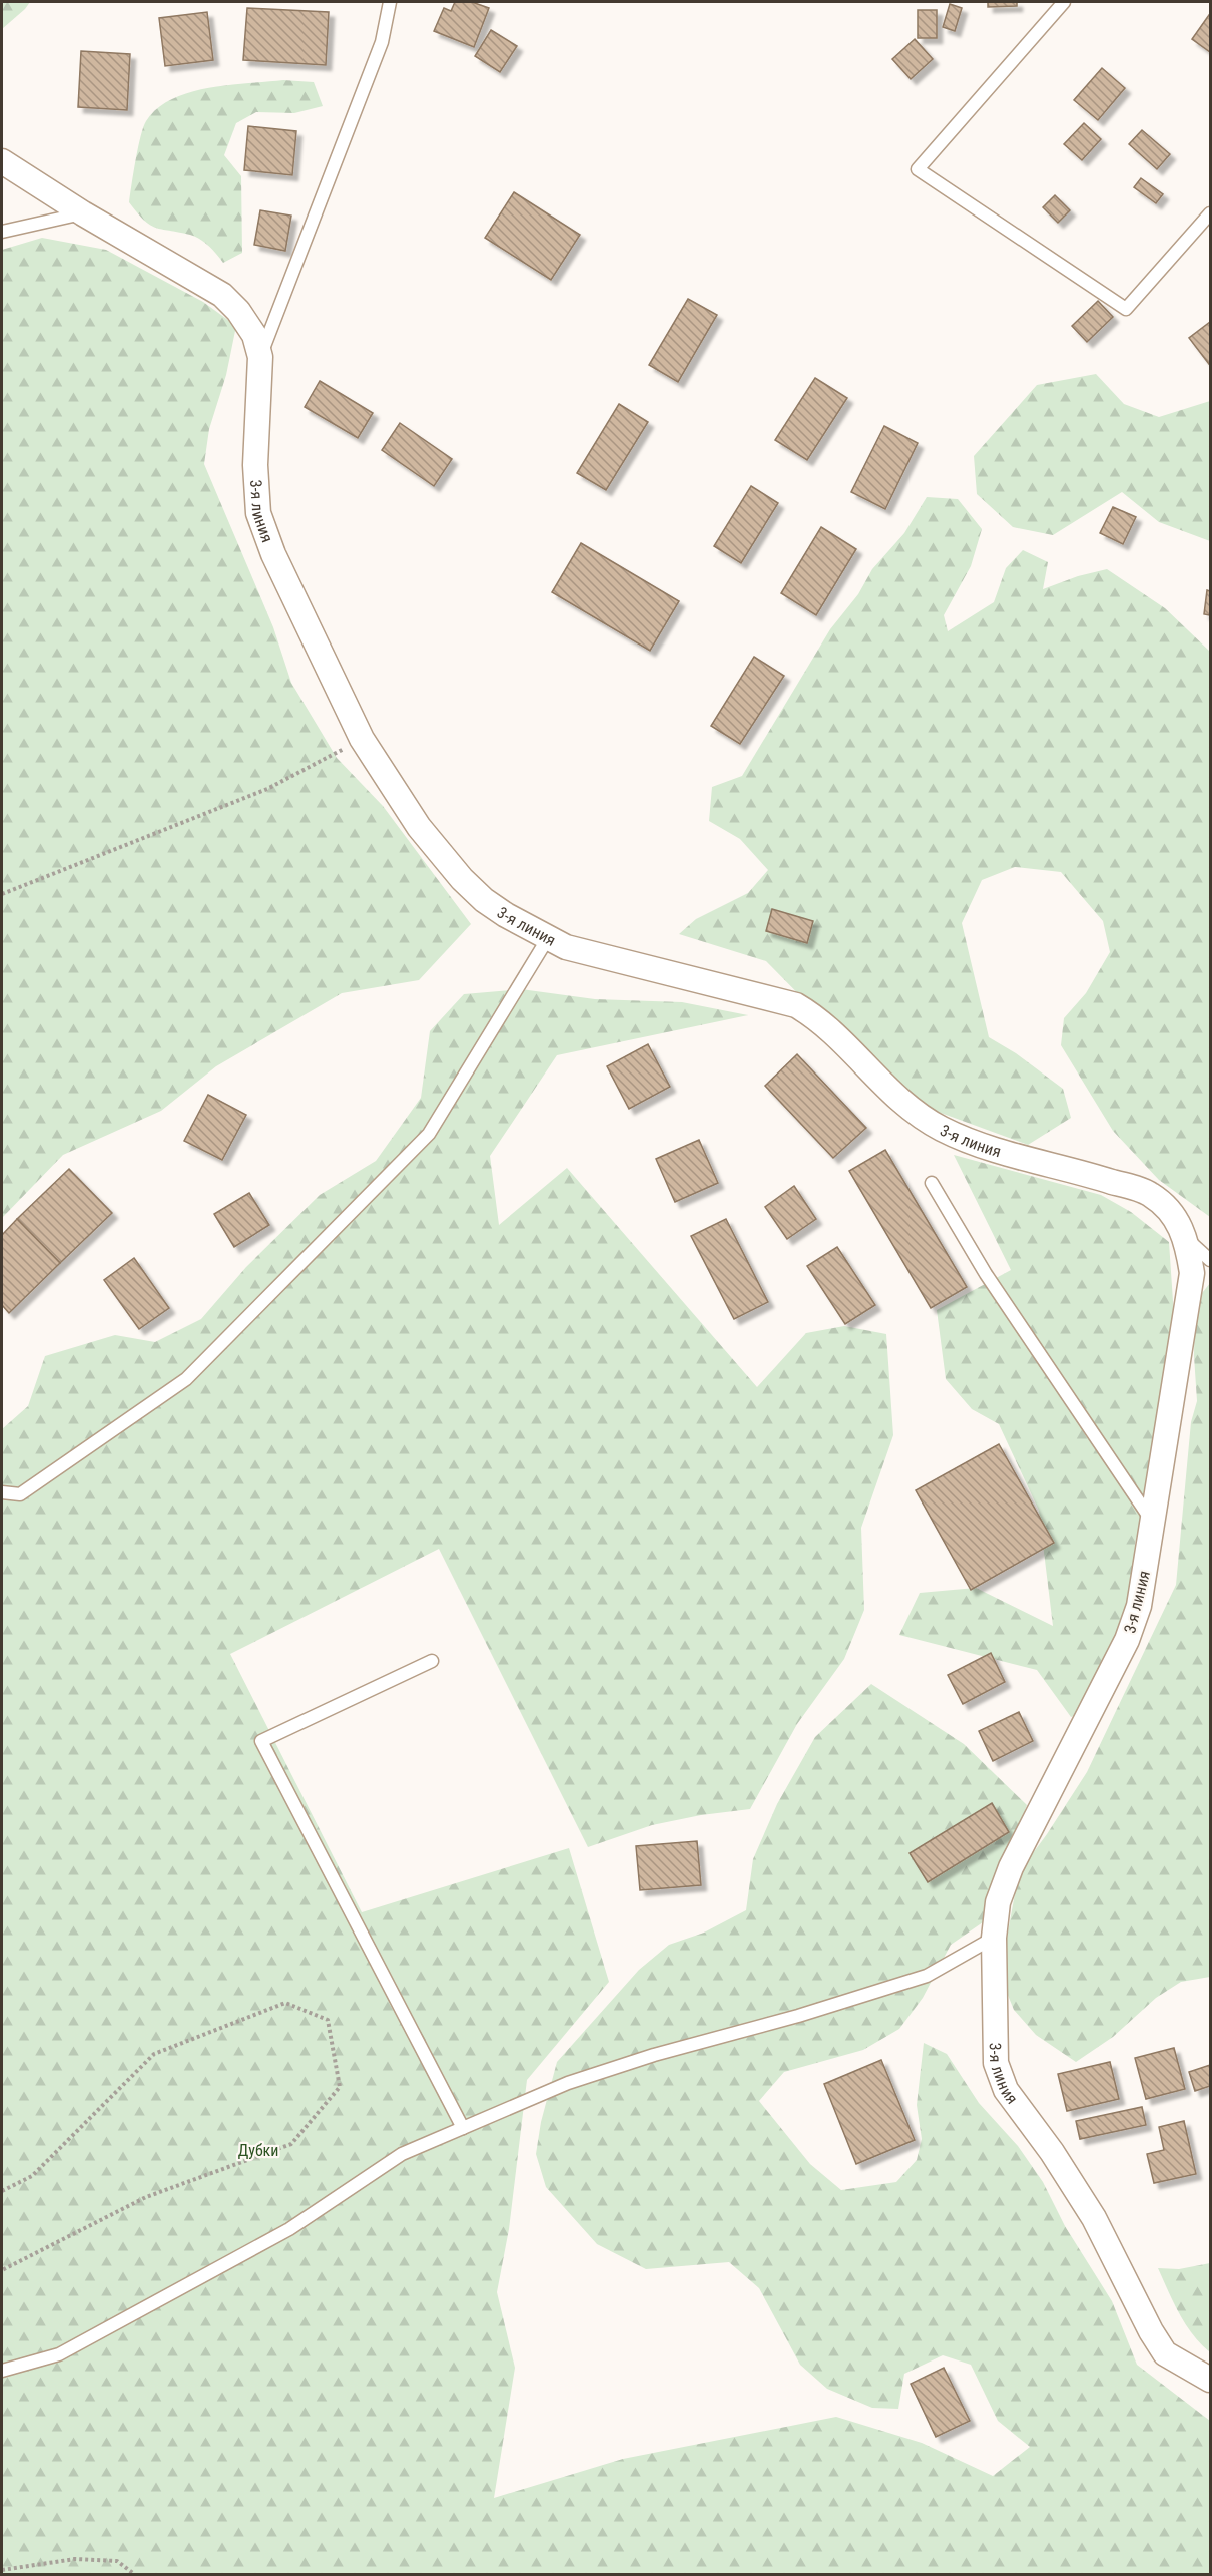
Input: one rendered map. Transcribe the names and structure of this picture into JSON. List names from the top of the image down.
{
  "streets": {
    "street": ["3-я линия"]
  },
  "parks": ["Дубки"]
}
